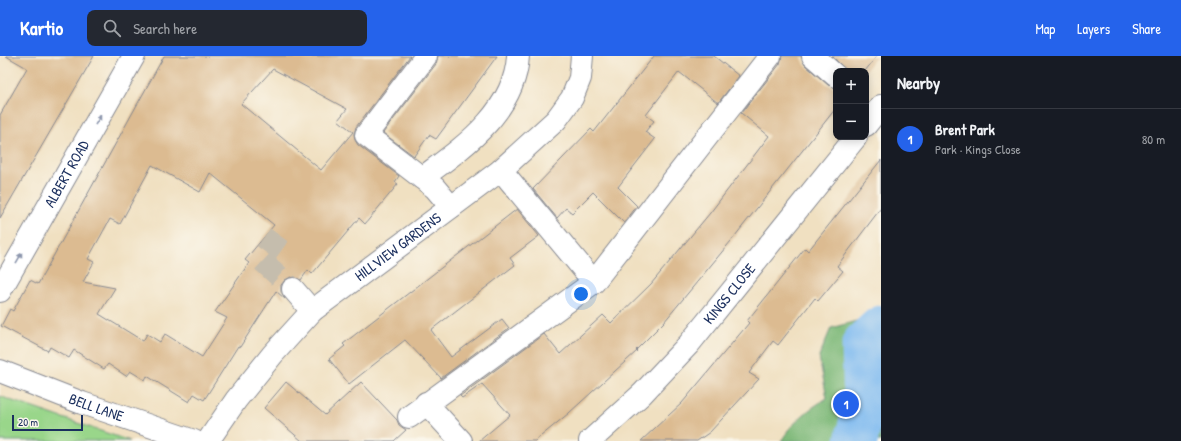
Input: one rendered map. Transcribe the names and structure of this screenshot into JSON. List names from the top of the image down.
{
  "streets": {
    "street": [
      "ALBERT ROAD",
      "HILLVIEW GARDENS",
      "KINGS CLOSE",
      "BELL LANE"
    ]
  },
  "one_way": ["ALBERT ROAD"],
  "scale_bar": "20 m",
  "page": {
    "header": "Kartio",
    "search": "Search here",
    "nav": ["Map", "Layers", "Share"],
    "heading": "Nearby",
    "map_buttons": ["+", "−"],
    "list": [
      {
        "mark": "1",
        "name": "Brent Park",
        "note": "Park · Kings Close",
        "value": "80 m"
      }
    ],
    "pins": "1",
    "scale": "20 m"
  }
}
